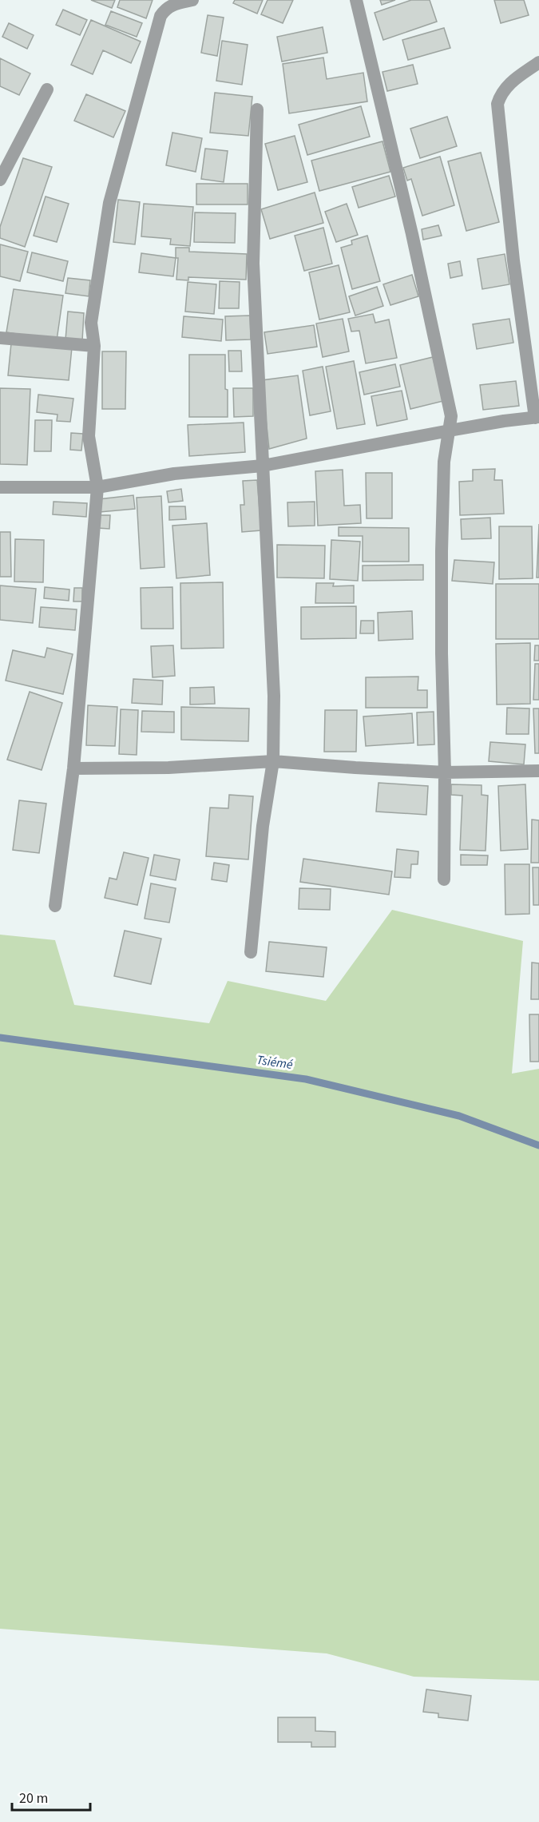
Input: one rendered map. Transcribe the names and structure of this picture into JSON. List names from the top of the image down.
{
  "water": ["Tsiémé"],
  "scale_bar": "20 m"
}
